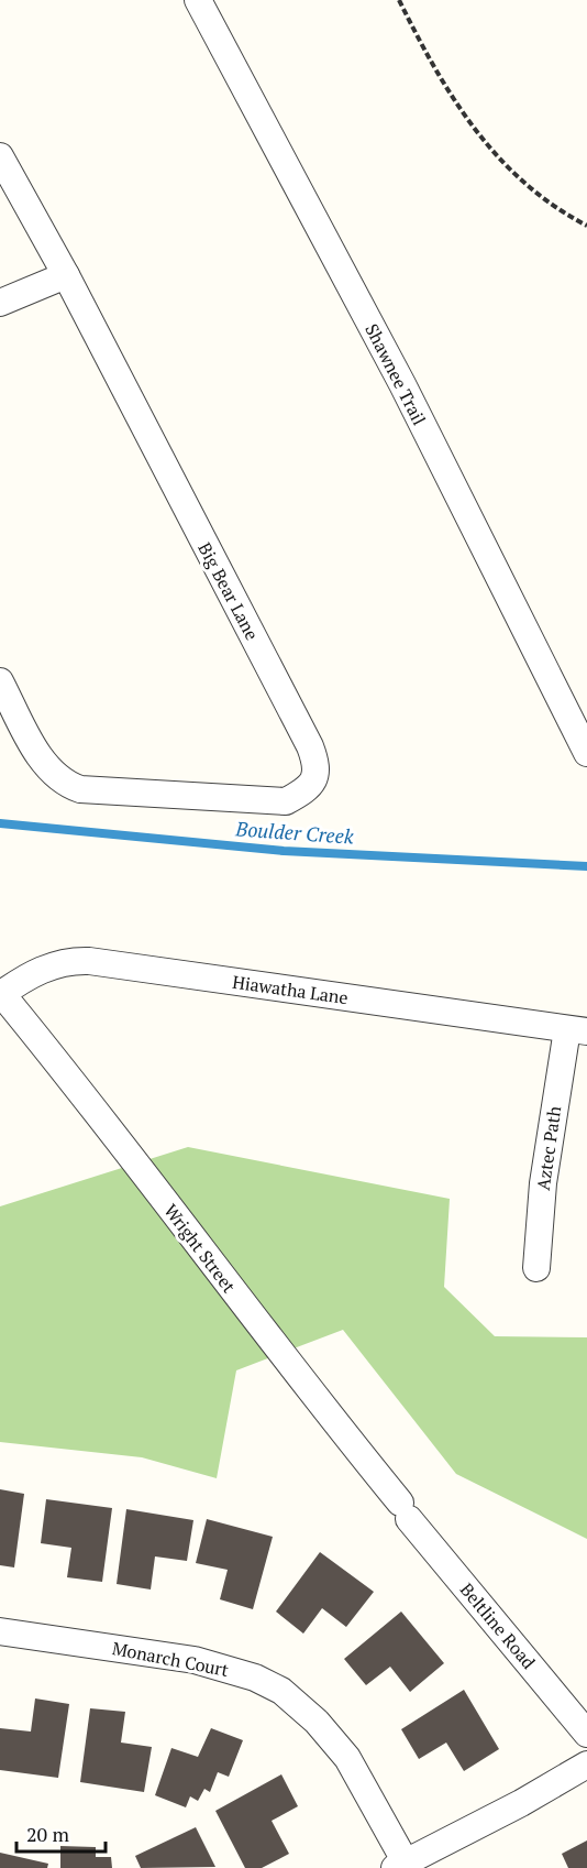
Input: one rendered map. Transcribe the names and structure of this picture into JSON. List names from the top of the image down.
{
  "streets": {
    "street": [
      "Shawnee Trail",
      "Big Bear Lane",
      "Hiawatha Lane",
      "Aztec Path",
      "Wright Street",
      "Beltline Road",
      "Monarch Court"
    ]
  },
  "crossings": [
    ["Hiawatha Lane", "Aztec Path"],
    ["Hiawatha Lane", "Wright Street"],
    ["Wright Street", "Beltline Road"]
  ],
  "water": ["Boulder Creek"],
  "scale_bar": "20 m"
}
